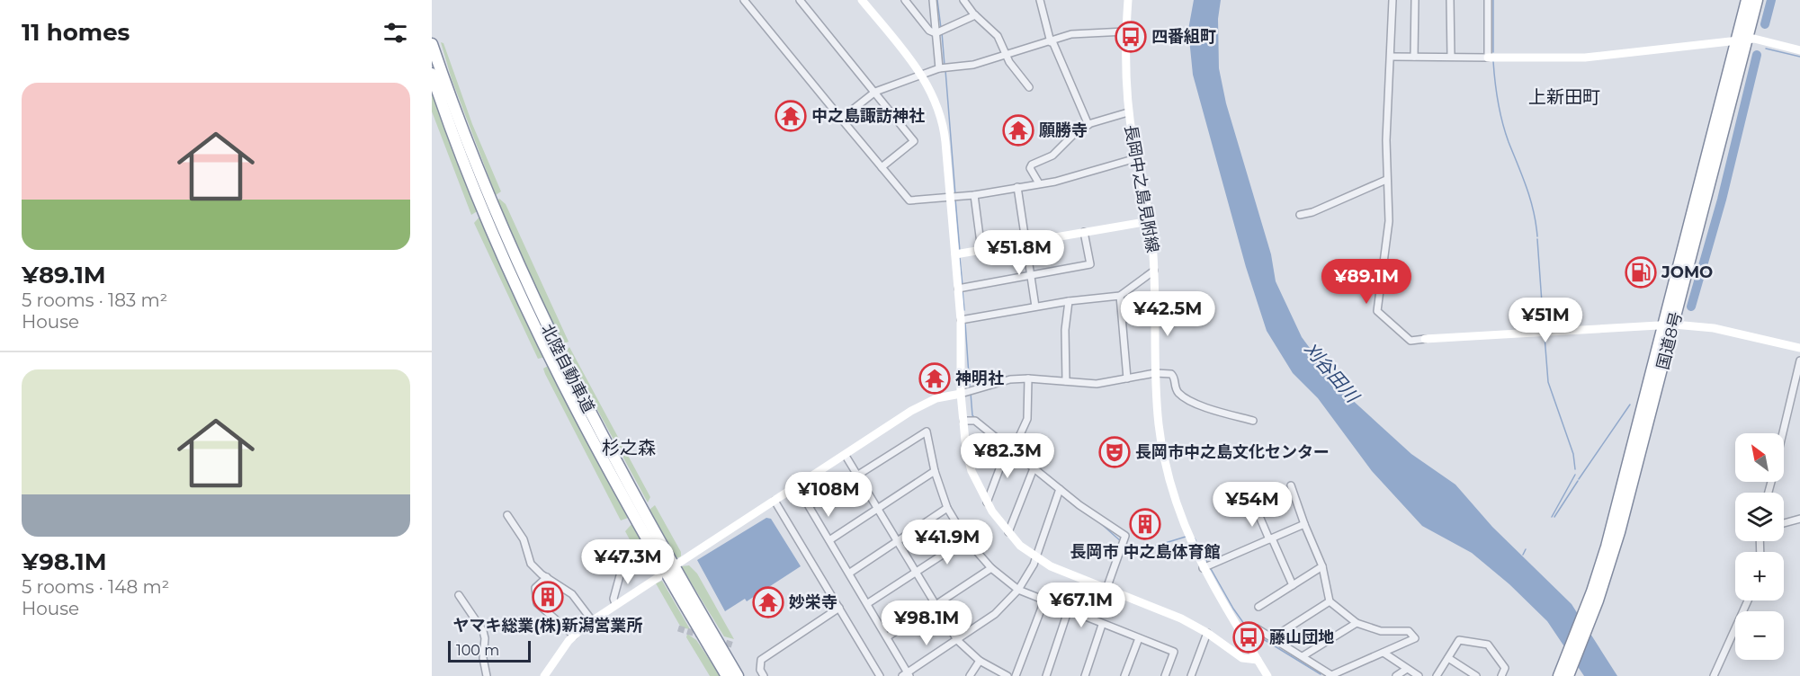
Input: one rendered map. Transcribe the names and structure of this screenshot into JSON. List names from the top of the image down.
{
  "streets": {
    "highway": ["国道8号", "北陸自動車道"],
    "street": ["長岡中之島見附線"]
  },
  "districts": ["上新田町", "杉之森"],
  "water": ["刈谷田川"],
  "places": {
    "bus stop": ["四番組町", "藤山団地"],
    "temple": [
      "中之島諏訪神社",
      "願勝寺",
      "神明社",
      "妙栄寺"
    ],
    "fuel station": ["JOMO"],
    "theatre": ["長岡市中之島文化センター"],
    "building": ["長岡市 中之島体育館", "ヤマキ総業(株)新潟営業所"]
  },
  "scale_bar": "100 m",
  "north": "top left",
  "page": {
    "heading": "11 homes",
    "list": [
      {
        "name": "¥89.1M",
        "note": "5 rooms · 183 m² · House"
      },
      {
        "name": "¥98.1M",
        "note": "5 rooms · 148 m² · House"
      }
    ],
    "price": [
      "¥51.8M",
      "¥89.1M",
      "¥42.5M",
      "¥51M",
      "¥82.3M",
      "¥108M",
      "¥54M",
      "¥41.9M",
      "¥47.3M",
      "¥67.1M",
      "¥98.1M"
    ],
    "map_buttons": ["+", "−"],
    "scale": "100 m"
  }
}
